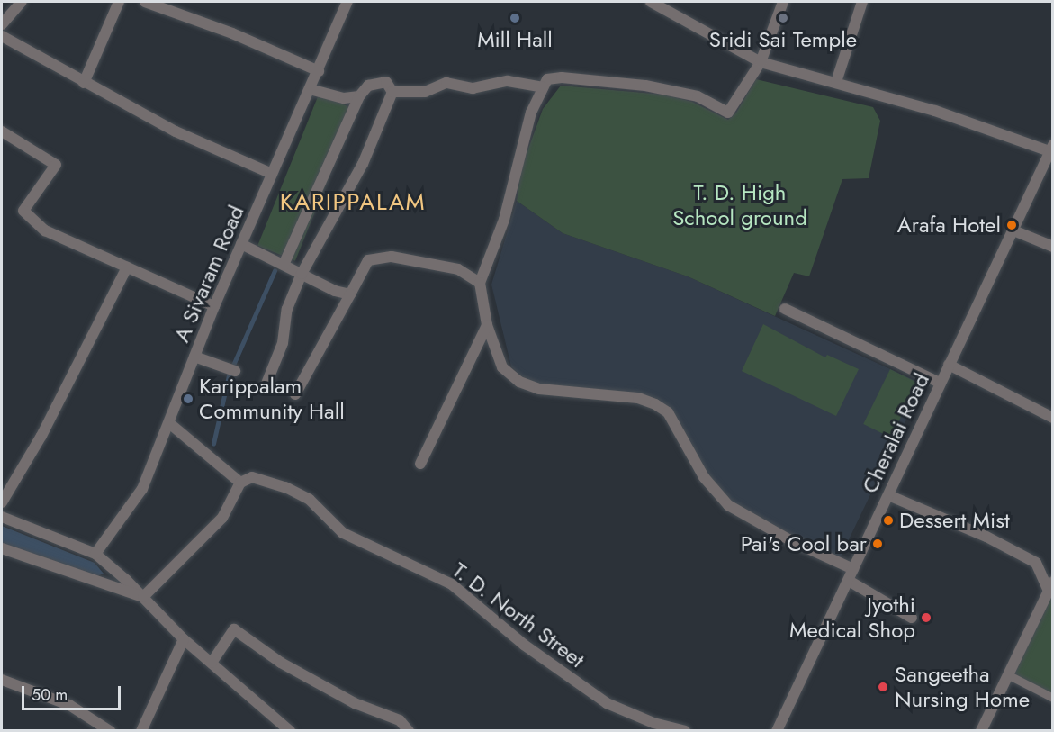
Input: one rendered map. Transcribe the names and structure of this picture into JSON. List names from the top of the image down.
{
  "streets": {
    "street": ["A Sivaram Road", "Cheralai Road", "T. D. North Street"]
  },
  "districts": ["KARIPPALAM"],
  "parks": ["T. D. High School ground"],
  "places": [
    "Mill Hall",
    "Sridi Sai Temple",
    "Arafa Hotel",
    "Karippalam Community Hall",
    "Dessert Mist",
    "Pai's Cool bar",
    "Jyothi Medical Shop",
    "Sangeetha Nursing Home"
  ],
  "scale_bar": "50 m"
}
